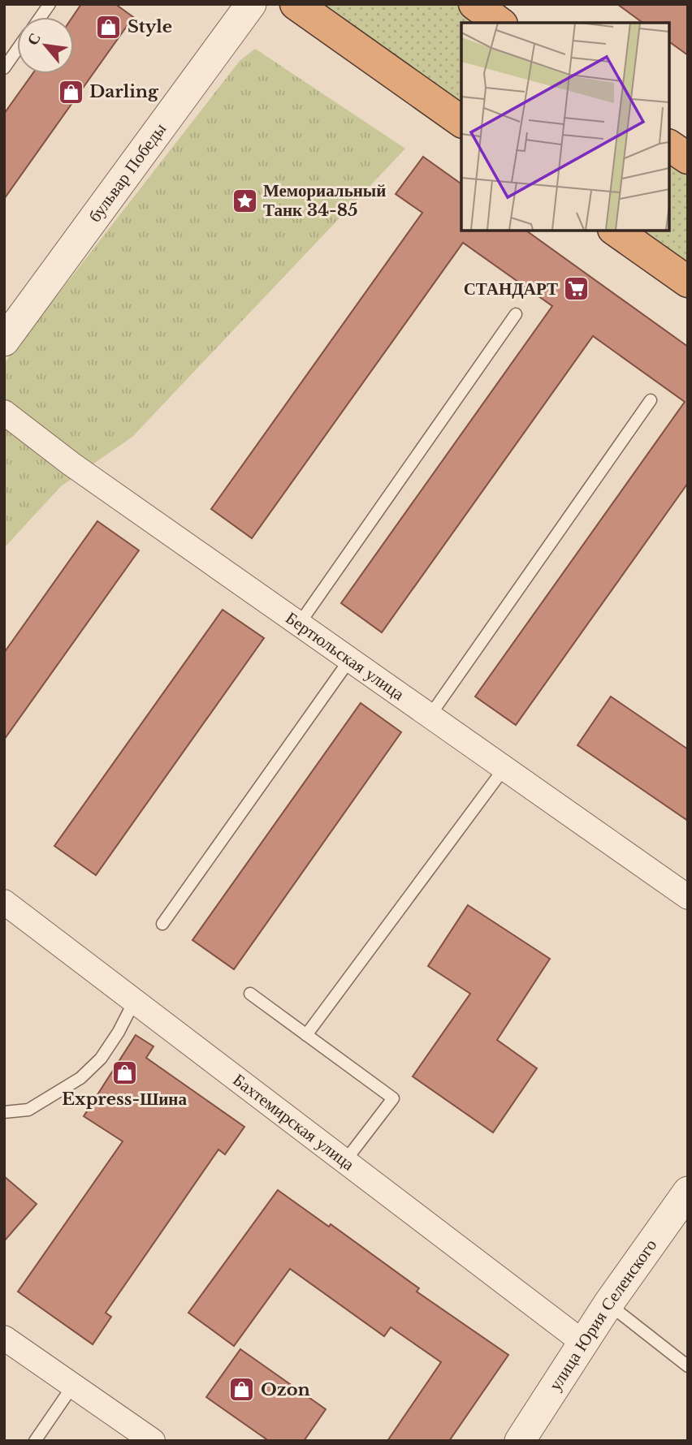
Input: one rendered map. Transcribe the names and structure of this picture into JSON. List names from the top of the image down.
{
  "streets": {
    "street": [
      "бульвар Победы",
      "Бертюльская улица",
      "Бахтемирская улица",
      "улица Юрия Селенского"
    ]
  },
  "crossings": [
    ["Бахтемирская улица", "улица Юрия Селенского"]
  ],
  "places": {
    "shop": [
      "Style",
      "Darling",
      "Express-Шина",
      "Ozon"
    ],
    "place": ["Мемориальный Танк 34-85"],
    "supermarket": ["СТАНДАРТ"]
  },
  "north": "top left"
}
